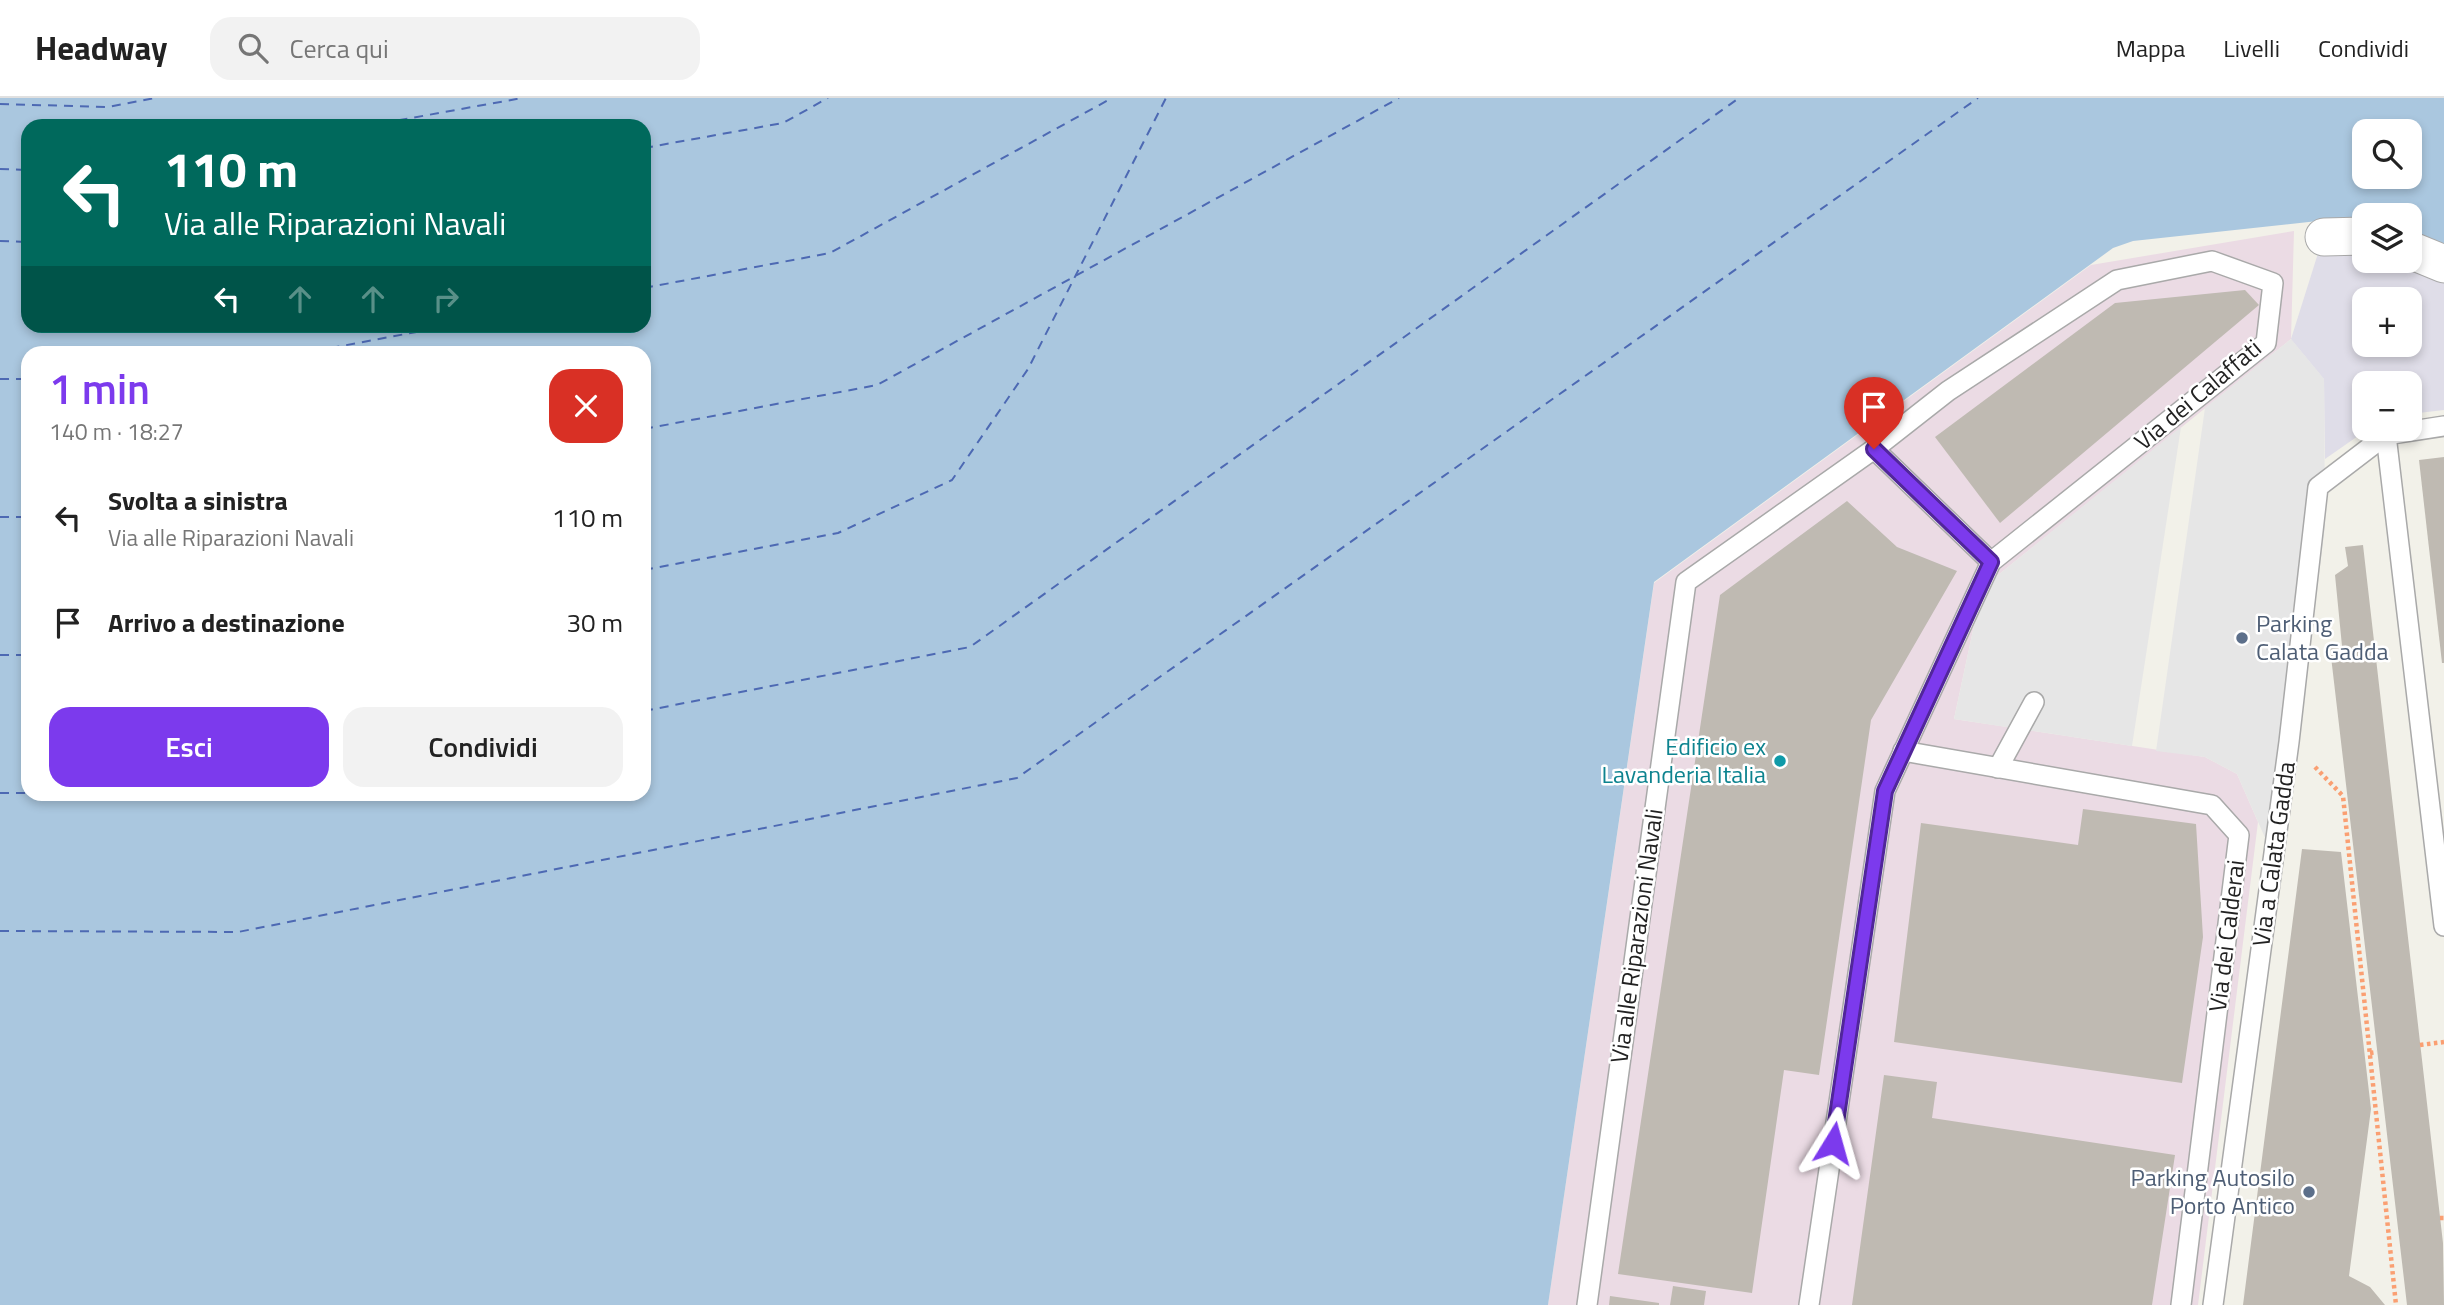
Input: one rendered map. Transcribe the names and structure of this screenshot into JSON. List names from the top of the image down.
{
  "streets": {
    "lane": [
      "Via dei Calaffati",
      "Via a Calata Gadda",
      "Via alle Riparazioni Navali",
      "Via dei Calderai"
    ]
  },
  "crossings": [
    ["Via dei Calaffati", "Via alle Riparazioni Navali"]
  ],
  "places": ["Parking Calata Gadda", "Edificio ex Lavanderia Italia", "Parking Autosilo Porto Antico"],
  "page": {
    "header": "Headway",
    "search": "Cerca qui",
    "nav": ["Mappa", "Livelli", "Condividi"],
    "map_buttons": ["+", "−"],
    "turn": ["110 m", "Via alle Riparazioni Navali"],
    "heading": ["1 min", "140 m · 18:27"],
    "list": [
      {
        "name": "Svolta a sinistra",
        "note": "Via alle Riparazioni Navali",
        "value": "110 m"
      },
      {
        "name": "Arrivo a destinazione",
        "value": "30 m"
      }
    ],
    "buttons": ["Esci", "Condividi"]
  }
}
